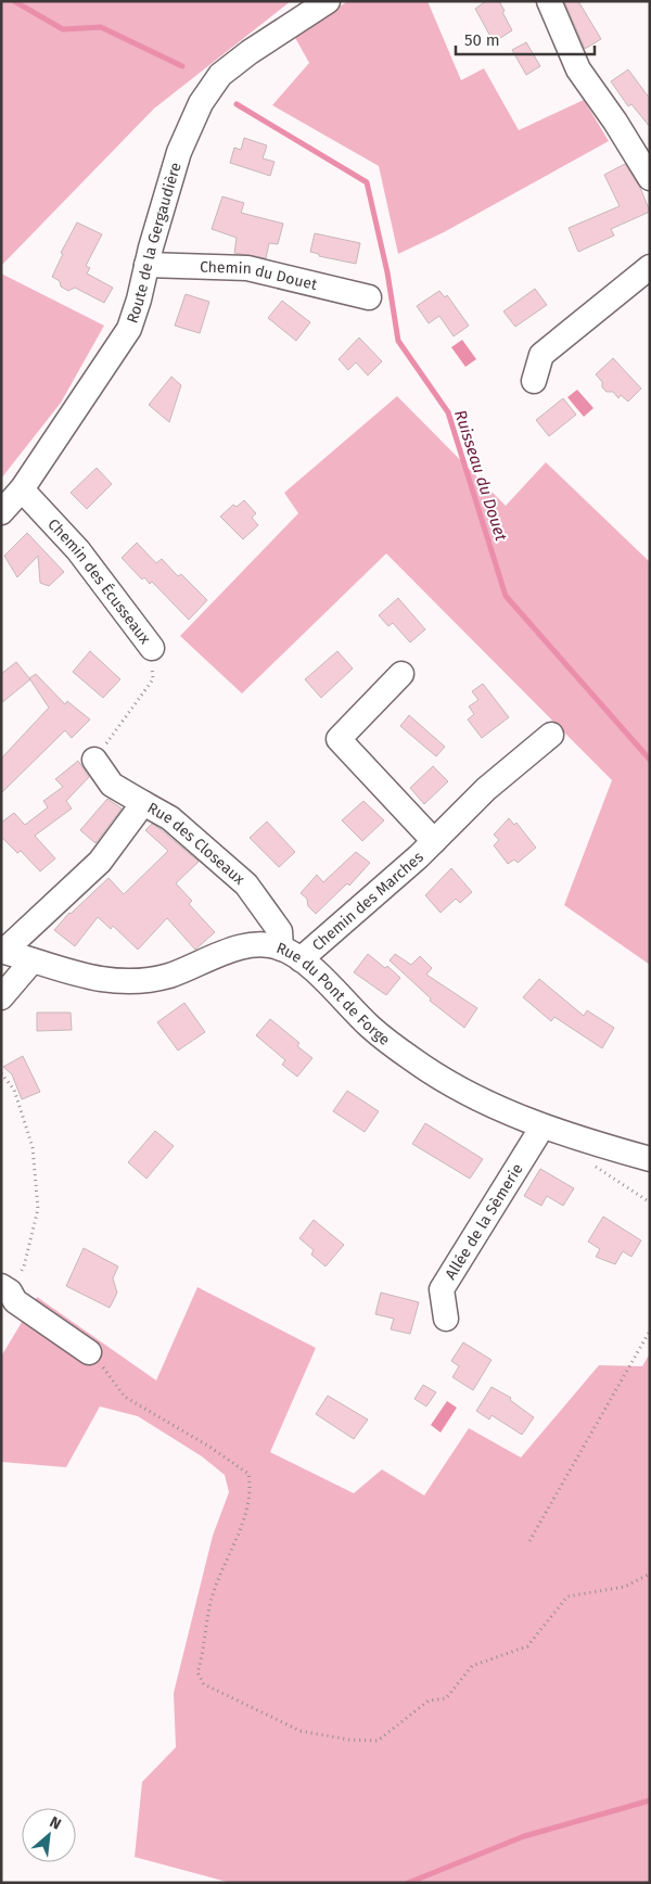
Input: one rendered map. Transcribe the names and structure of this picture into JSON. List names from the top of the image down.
{
  "streets": {
    "street": [
      "Route de la Gergaudière",
      "Chemin du Douet",
      "Chemin des Écusseaux",
      "Rue des Closeaux",
      "Chemin des Marches",
      "Rue du Pont de Forge",
      "Allée de la Sèmerie"
    ]
  },
  "crossings": [
    ["Route de la Gergaudière", "Chemin du Douet"],
    ["Route de la Gergaudière", "Chemin des Écusseaux"],
    ["Rue des Closeaux", "Chemin des Marches"],
    ["Rue des Closeaux", "Rue du Pont de Forge"],
    ["Chemin des Marches", "Rue du Pont de Forge"],
    ["Rue du Pont de Forge", "Allée de la Sèmerie"]
  ],
  "water": ["Ruisseau du Douet"],
  "scale_bar": "50 m",
  "north": "top right"
}
